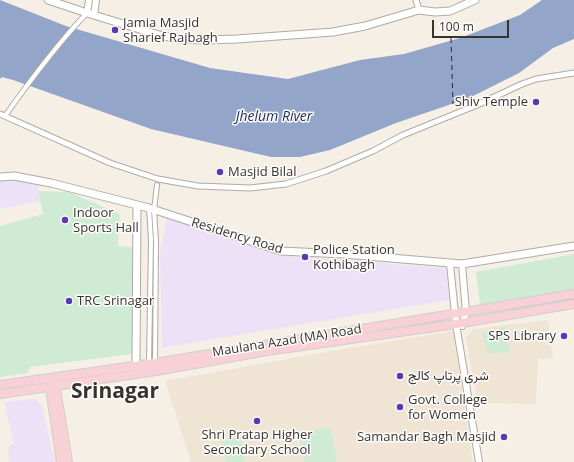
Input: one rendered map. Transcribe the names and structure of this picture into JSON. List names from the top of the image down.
{
  "streets": {
    "main road": ["Residency Road", "Maulana Azad (MA) Road"]
  },
  "districts": ["Srinagar"],
  "water": ["Jhelum River"],
  "places": [
    "Jamia Masjid Sharief Rajbagh",
    "Shiv Temple",
    "Masjid Bilal",
    "Indoor Sports Hall",
    "Police Station Kothibagh",
    "TRC Srinagar",
    "SPS Library",
    "شری پرتاپ کالج",
    "Govt. College for Women",
    "Shri Pratap Higher Secondary School",
    "Samandar Bagh Masjid"
  ],
  "scale_bar": "100 m"
}
